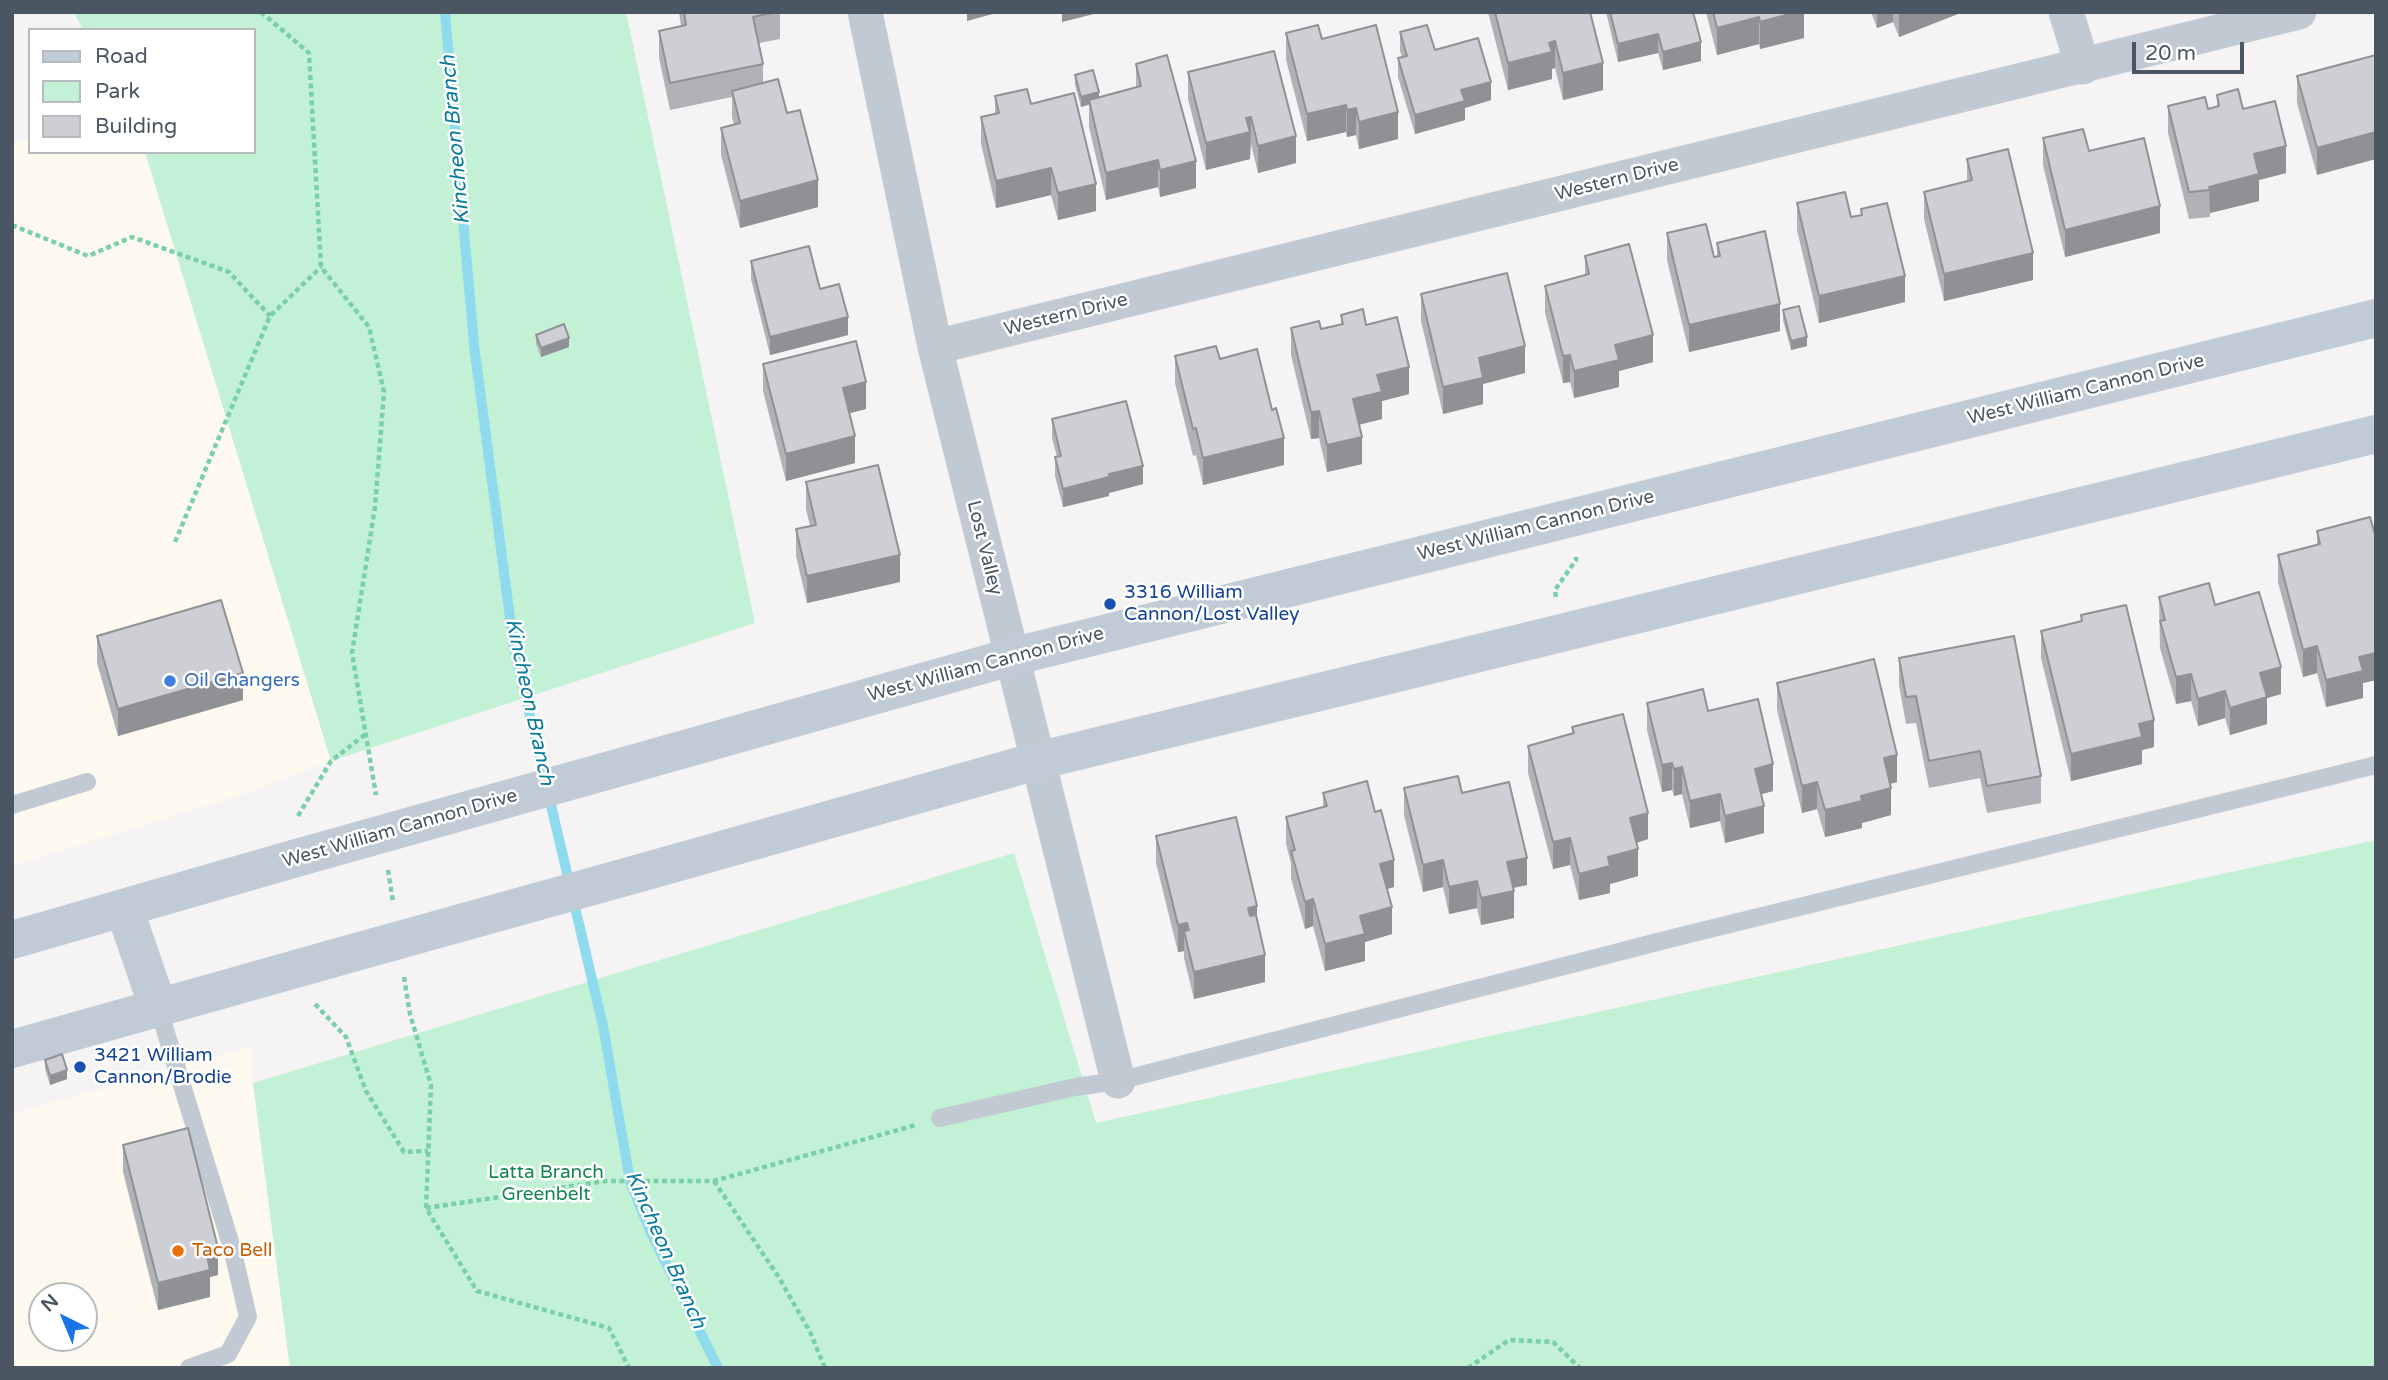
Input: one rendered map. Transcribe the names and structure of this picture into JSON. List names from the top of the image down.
{
  "streets": {
    "main road": ["West William Cannon Drive"],
    "street": ["Western Drive", "Lost Valley"]
  },
  "crossings": [
    ["Western Drive", "Lost Valley"],
    ["West William Cannon Drive", "Lost Valley"]
  ],
  "water": ["Kincheon Branch"],
  "parks": ["Latta Branch Greenbelt"],
  "places": [
    "3316 William Cannon/Lost Valley",
    "Oil Changers",
    "3421 William Cannon/Brodie",
    "Taco Bell"
  ],
  "legend": ["Road", "Park", "Building"],
  "scale_bar": "20 m",
  "north": "top left"
}
